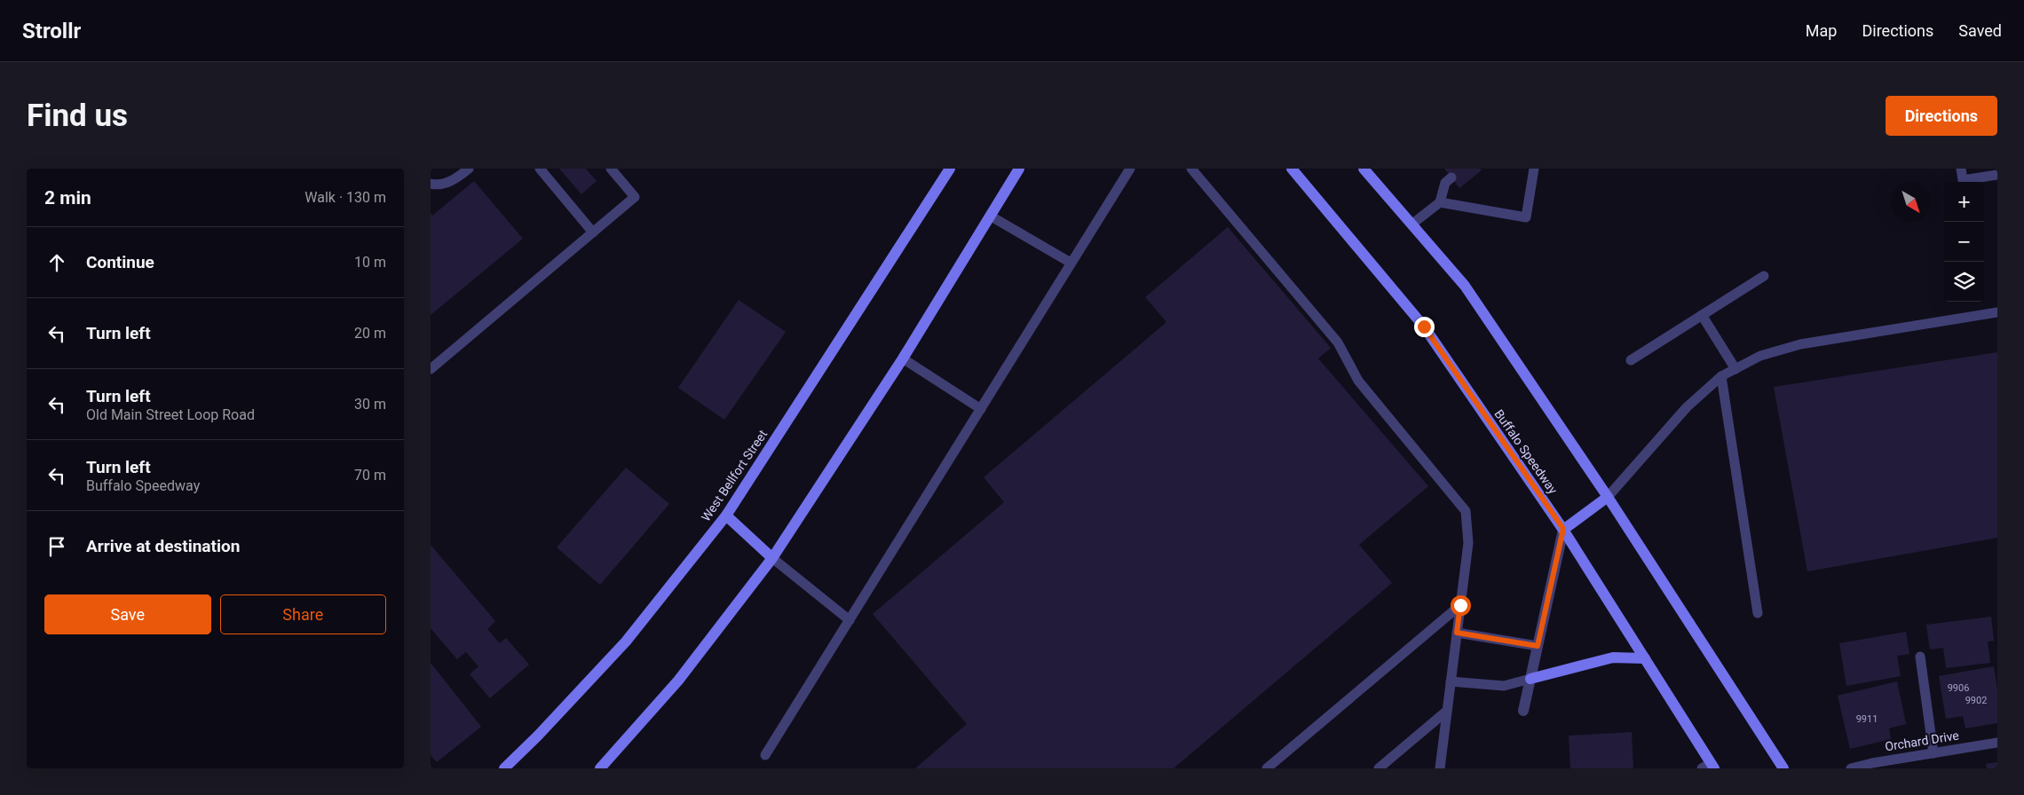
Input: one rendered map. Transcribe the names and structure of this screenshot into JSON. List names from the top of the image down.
{
  "streets": {
    "main road": ["Buffalo Speedway", "West Bellfort Street"],
    "lane": ["Orchard Drive"]
  },
  "house_numbers": ["9906", "9902", "9911"],
  "north": "bottom right",
  "page": {
    "header": "Strollr",
    "nav": ["Map", "Directions", "Saved"],
    "buttons": [
      "Directions",
      ["Save", "Share"]
    ],
    "title": "Find us",
    "heading": ["2 min", "Walk · 130 m"],
    "map_buttons": ["+", "−"],
    "list": [
      ["Continue", "10 m"],
      ["Turn left", "20 m"],
      ["Turn left", "Old Main Street Loop Road", "30 m"],
      ["Turn left", "Buffalo Speedway", "70 m"],
      "Arrive at destination"
    ]
  }
}
